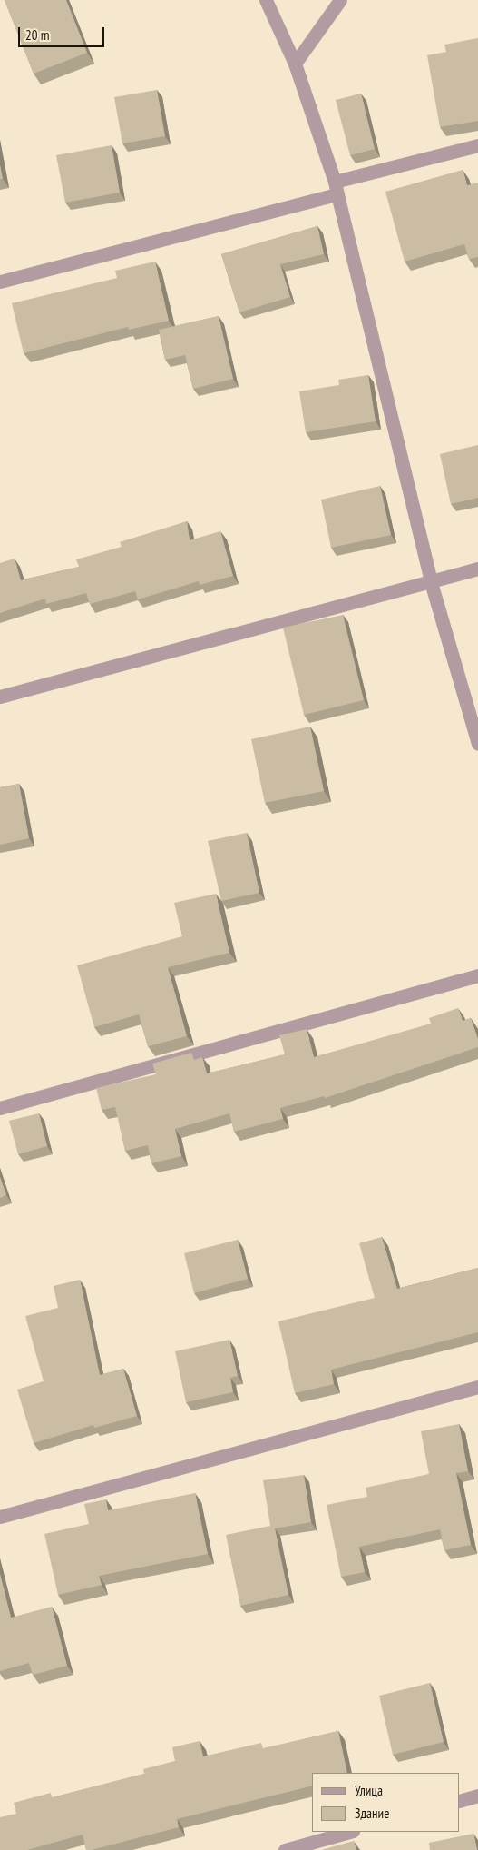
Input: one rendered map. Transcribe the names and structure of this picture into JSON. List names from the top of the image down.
{
  "legend": ["Улица", "Здание"],
  "scale_bar": "20 m"
}
